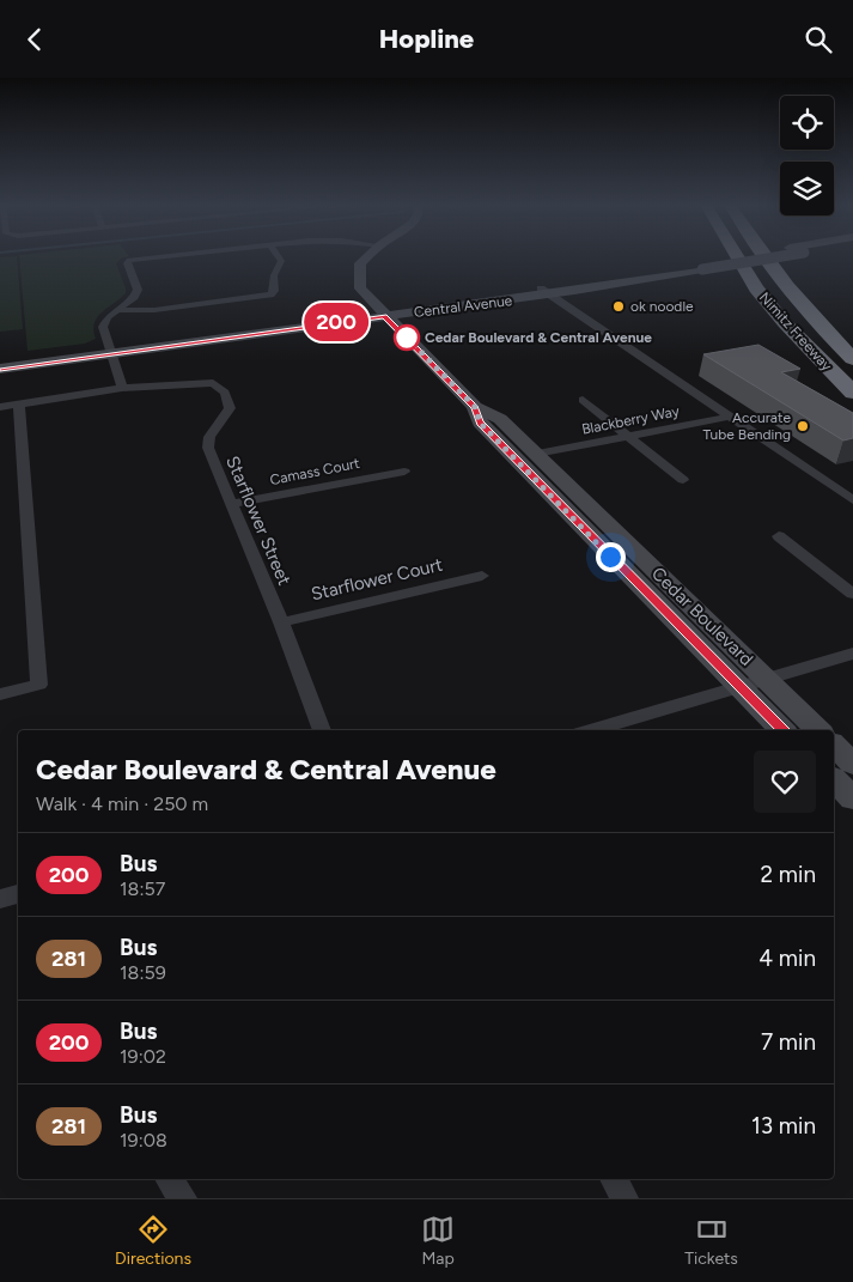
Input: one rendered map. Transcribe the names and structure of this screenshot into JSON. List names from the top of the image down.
{
  "streets": {
    "highway": ["Nimitz Freeway"],
    "main road": ["Central Avenue", "Cedar Boulevard"],
    "street": [
      "Blackberry Way",
      "Camass Court",
      "Starflower Street",
      "Starflower Court"
    ]
  },
  "crossings": [
    ["Central Avenue", "Cedar Boulevard"],
    ["Blackberry Way", "Cedar Boulevard"],
    ["Camass Court", "Starflower Street"],
    ["Starflower Street", "Starflower Court"]
  ],
  "places": ["ok noodle", "Cedar Boulevard & Central Avenue", "Accurate Tube Bending"],
  "lines": ["bus line 200"],
  "page": {
    "header": "Hopline",
    "on_map": "200",
    "heading": ["Cedar Boulevard & Central Avenue", "Walk · 4 min · 250 m"],
    "list": [
      {
        "mark": "200",
        "name": "Bus",
        "note": "18:57",
        "value": "2 min"
      },
      {
        "mark": "281",
        "name": "Bus",
        "note": "18:59",
        "value": "4 min"
      },
      {
        "mark": "200",
        "name": "Bus",
        "note": "19:02",
        "value": "7 min"
      },
      {
        "mark": "281",
        "name": "Bus",
        "note": "19:08",
        "value": "13 min"
      }
    ],
    "tabs": ["Directions", "Map", "Tickets"]
  }
}
